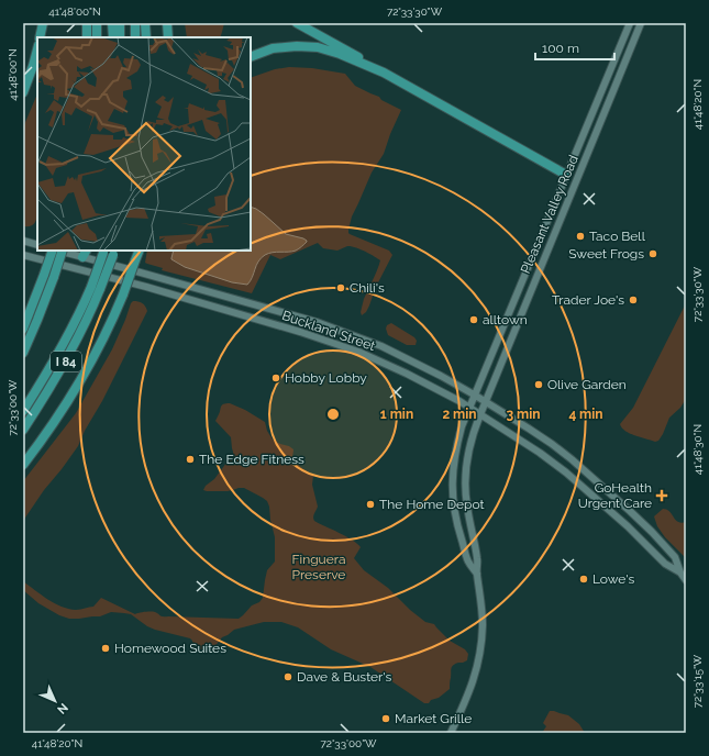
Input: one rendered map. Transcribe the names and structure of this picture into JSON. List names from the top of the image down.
{
  "streets": {
    "highway": ["I 84"],
    "main road": ["Pleasant Valley Road", "Buckland Street"]
  },
  "crossings": [
    ["Pleasant Valley Road", "Buckland Street"]
  ],
  "parks": ["Finguera Preserve"],
  "places": {
    "other": [
      "Taco Bell",
      "Sweet Frogs",
      "Chili's",
      "Trader Joe's",
      "alltown",
      "Hobby Lobby",
      "Olive Garden",
      "The Edge Fitness",
      "The Home Depot",
      "Lowe's",
      "Homewood Suites",
      "Dave & Buster's",
      "Market Grille"
    ],
    "health": ["GoHealth Urgent Care"]
  },
  "scale_bar": "100 m",
  "north": "bottom right",
  "coordinates": [
    "41°48'00\"N",
    "72°33'30\"W",
    "41°48'20\"N",
    "72°33'00\"W",
    "41°48'30\"N",
    "72°33'15\"W"
  ],
  "rings": [
    "1 min",
    "2 min",
    "3 min",
    "4 min"
  ]
}
